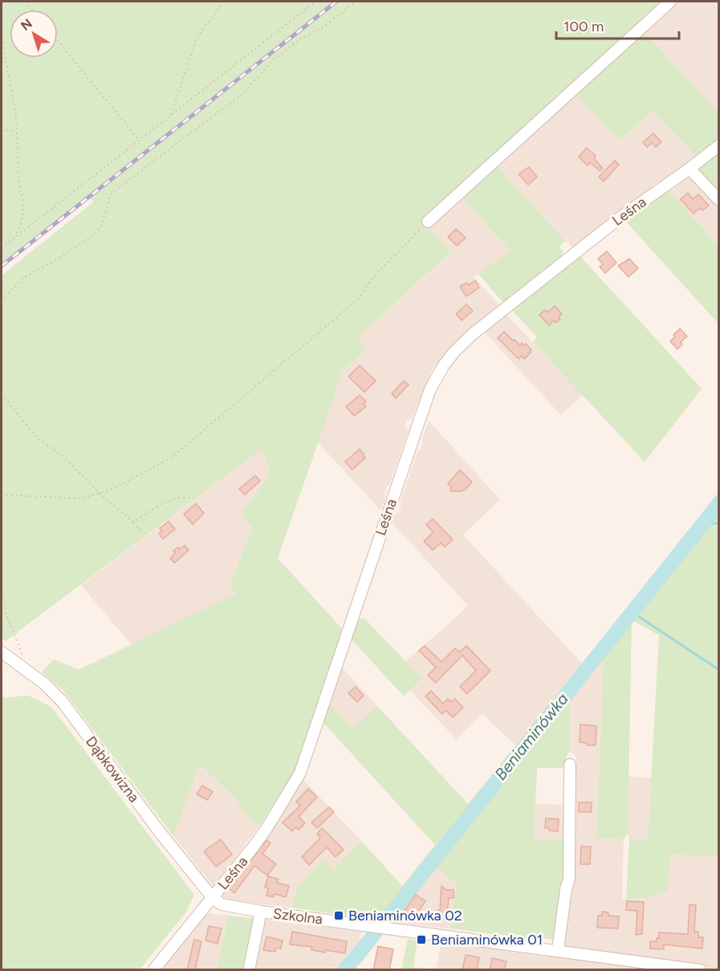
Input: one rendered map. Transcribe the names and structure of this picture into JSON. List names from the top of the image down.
{
  "streets": {
    "street": ["Leśna", "Dąbkowizna", "Szkolna"]
  },
  "crossings": [
    ["Leśna", "Dąbkowizna"],
    ["Leśna", "Szkolna"],
    ["Dąbkowizna", "Szkolna"]
  ],
  "water": ["Beniaminówka"],
  "places": {
    "transit": ["Beniaminówka 02", "Beniaminówka 01"]
  },
  "scale_bar": "100 m",
  "north": "top left"
}
